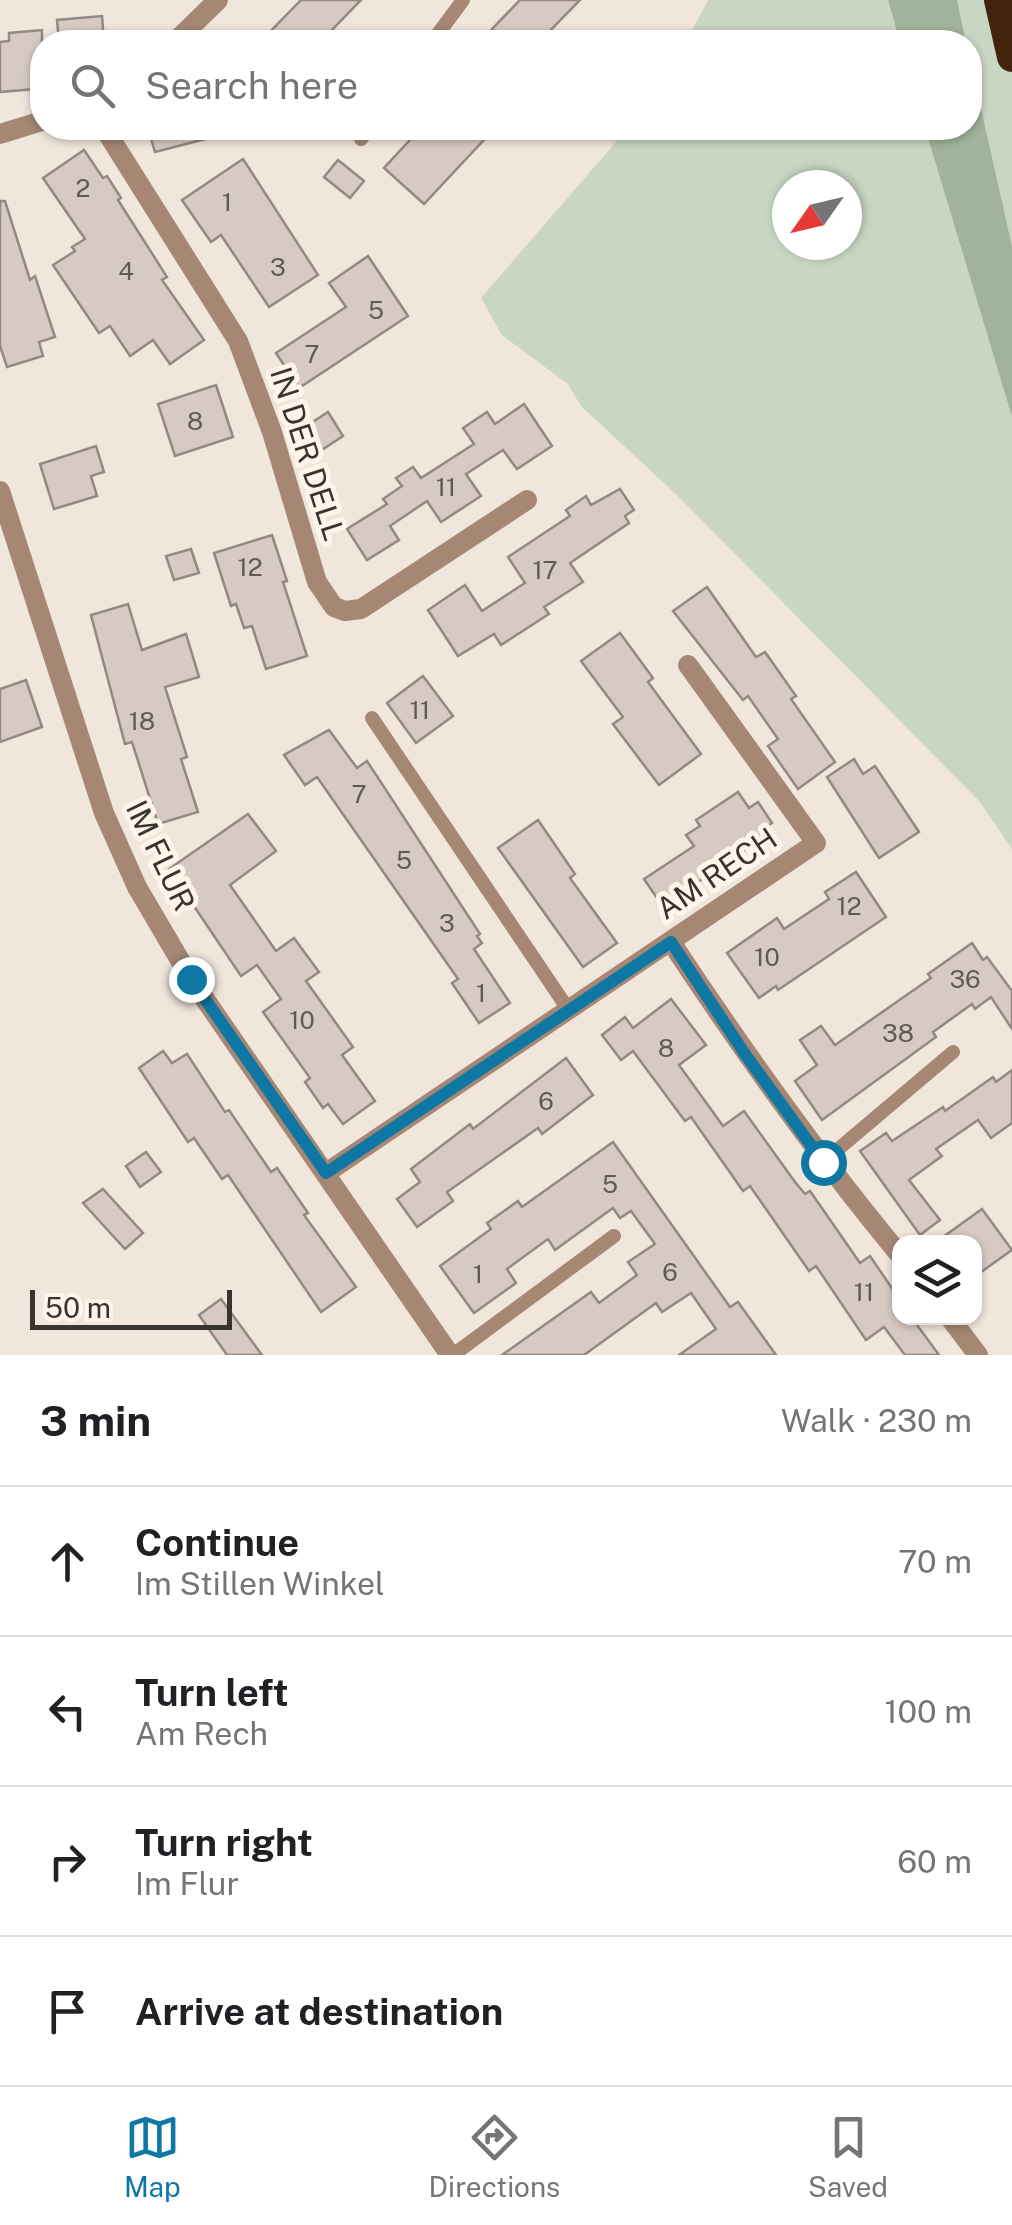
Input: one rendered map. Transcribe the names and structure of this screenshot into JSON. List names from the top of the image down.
{
  "streets": {
    "street": ["IN DER DELL", "IM FLUR", "AM RECH"]
  },
  "crossings": [
    ["IM FLUR", "AM RECH"]
  ],
  "house_numbers": [
    "2",
    "1",
    "3",
    "4",
    "5",
    "7",
    "8",
    "11",
    "12",
    "17",
    "11",
    "18",
    "7",
    "5",
    "12",
    "3",
    "10",
    "36",
    "1",
    "10",
    "38",
    "8",
    "6",
    "5",
    "6",
    "1",
    "11"
  ],
  "scale_bar": "50 m",
  "north": "bottom left",
  "page": {
    "search": "Search here",
    "scale": "50 m",
    "heading": ["3 min", "Walk · 230 m"],
    "list": [
      ["Continue", "Im Stillen Winkel", "70 m"],
      ["Turn left", "Am Rech", "100 m"],
      ["Turn right", "Im Flur", "60 m"],
      "Arrive at destination"
    ],
    "nav": ["Map", "Directions", "Saved"]
  }
}
